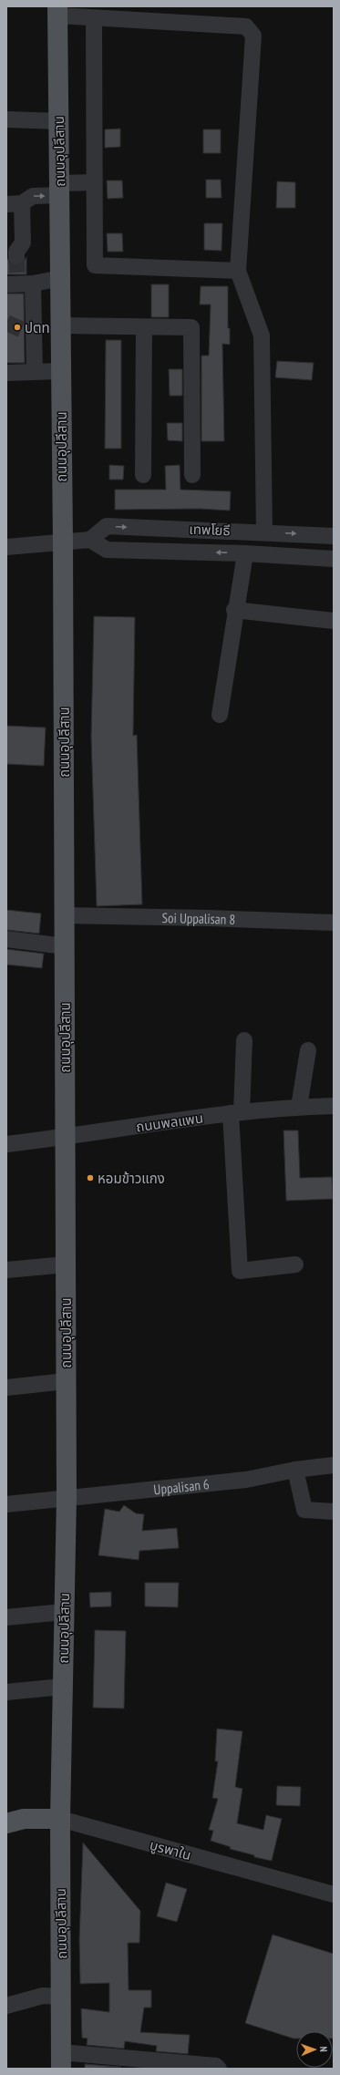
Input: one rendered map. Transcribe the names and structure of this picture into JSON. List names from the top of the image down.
{
  "streets": {
    "main road": ["ถนนอุปลีสาน", "บูรพาใน"],
    "street": [
      "เทพโยธี",
      "Soi Uppalisan 8",
      "ถนนพลแพน",
      "Uppalisan 6"
    ]
  },
  "crossings": [
    ["ถนนอุปลีสาน", "Soi Uppalisan 8"],
    ["ถนนอุปลีสาน", "ถนนพลแพน"],
    ["ถนนอุปลีสาน", "Uppalisan 6"],
    ["ถนนอุปลีสาน", "บูรพาใน"]
  ],
  "places": ["ปตท", "หอมข้าวแกง"],
  "north": "right"
}
